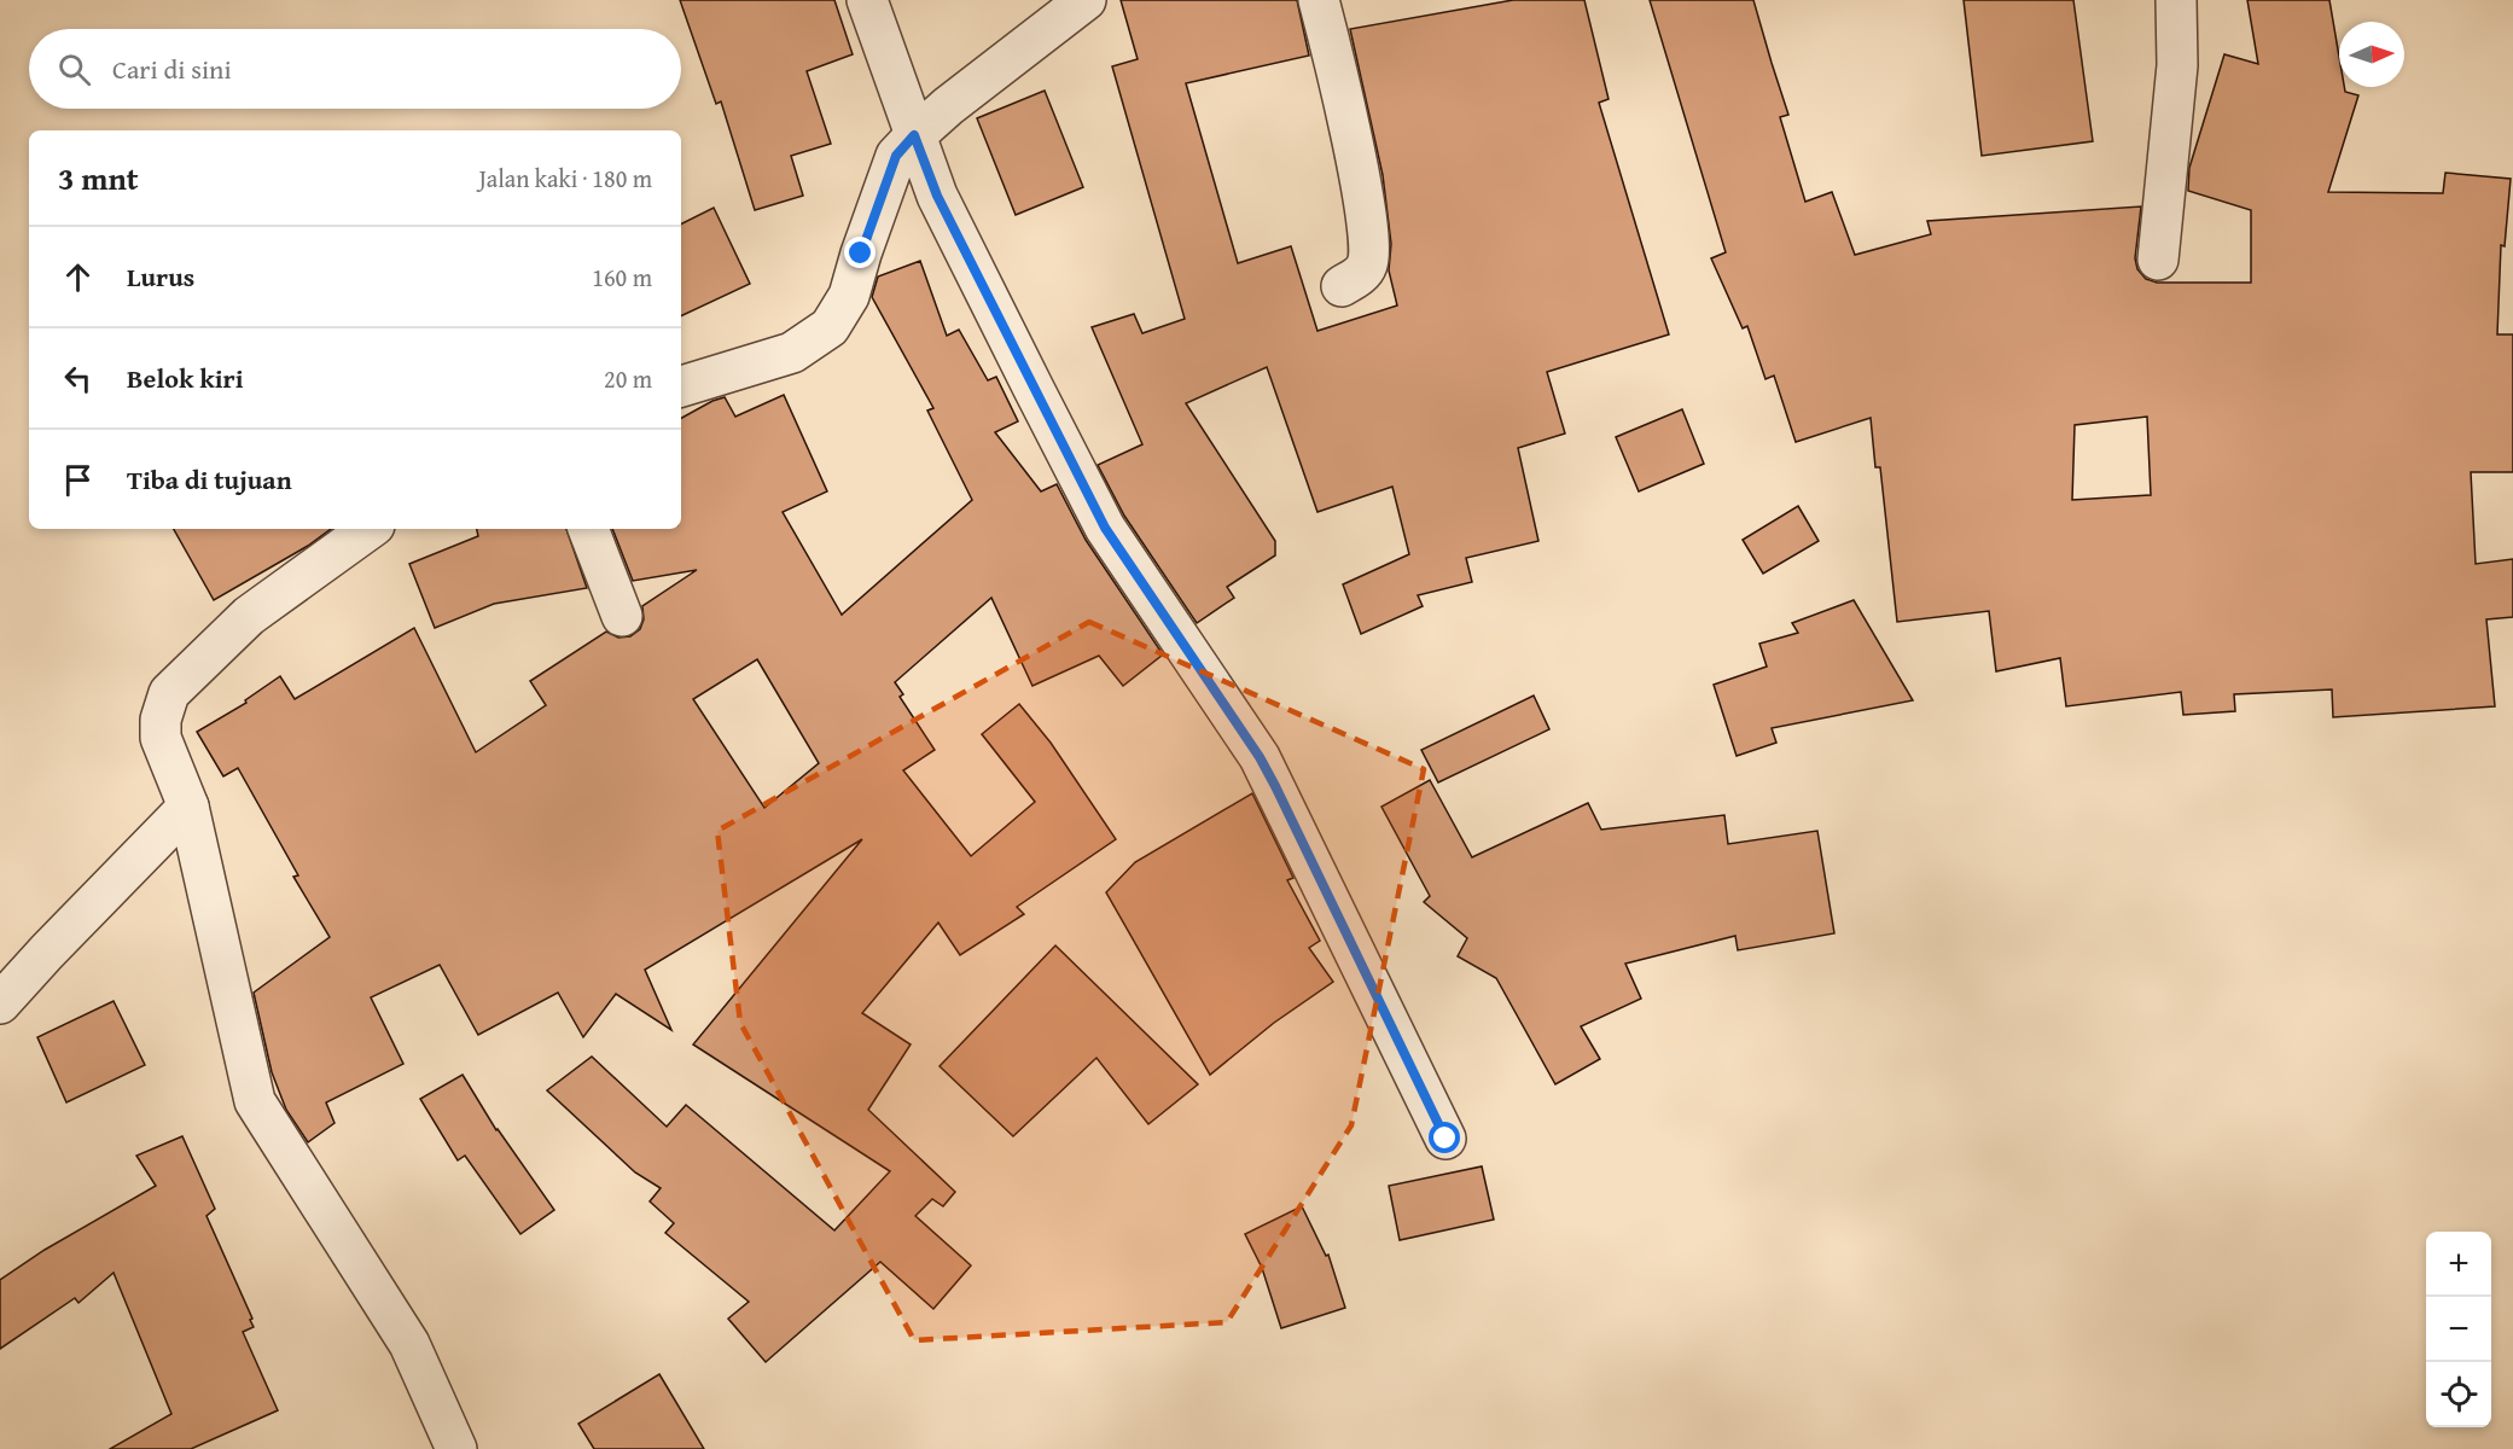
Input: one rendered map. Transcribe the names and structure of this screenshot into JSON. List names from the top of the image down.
{
  "north": "right",
  "page": {
    "search": "Cari di sini",
    "heading": ["3 mnt", "Jalan kaki · 180 m"],
    "list": [
      ["Lurus", "160 m"],
      ["Belok kiri", "20 m"],
      "Tiba di tujuan"
    ],
    "map_buttons": ["+", "−"]
  }
}
